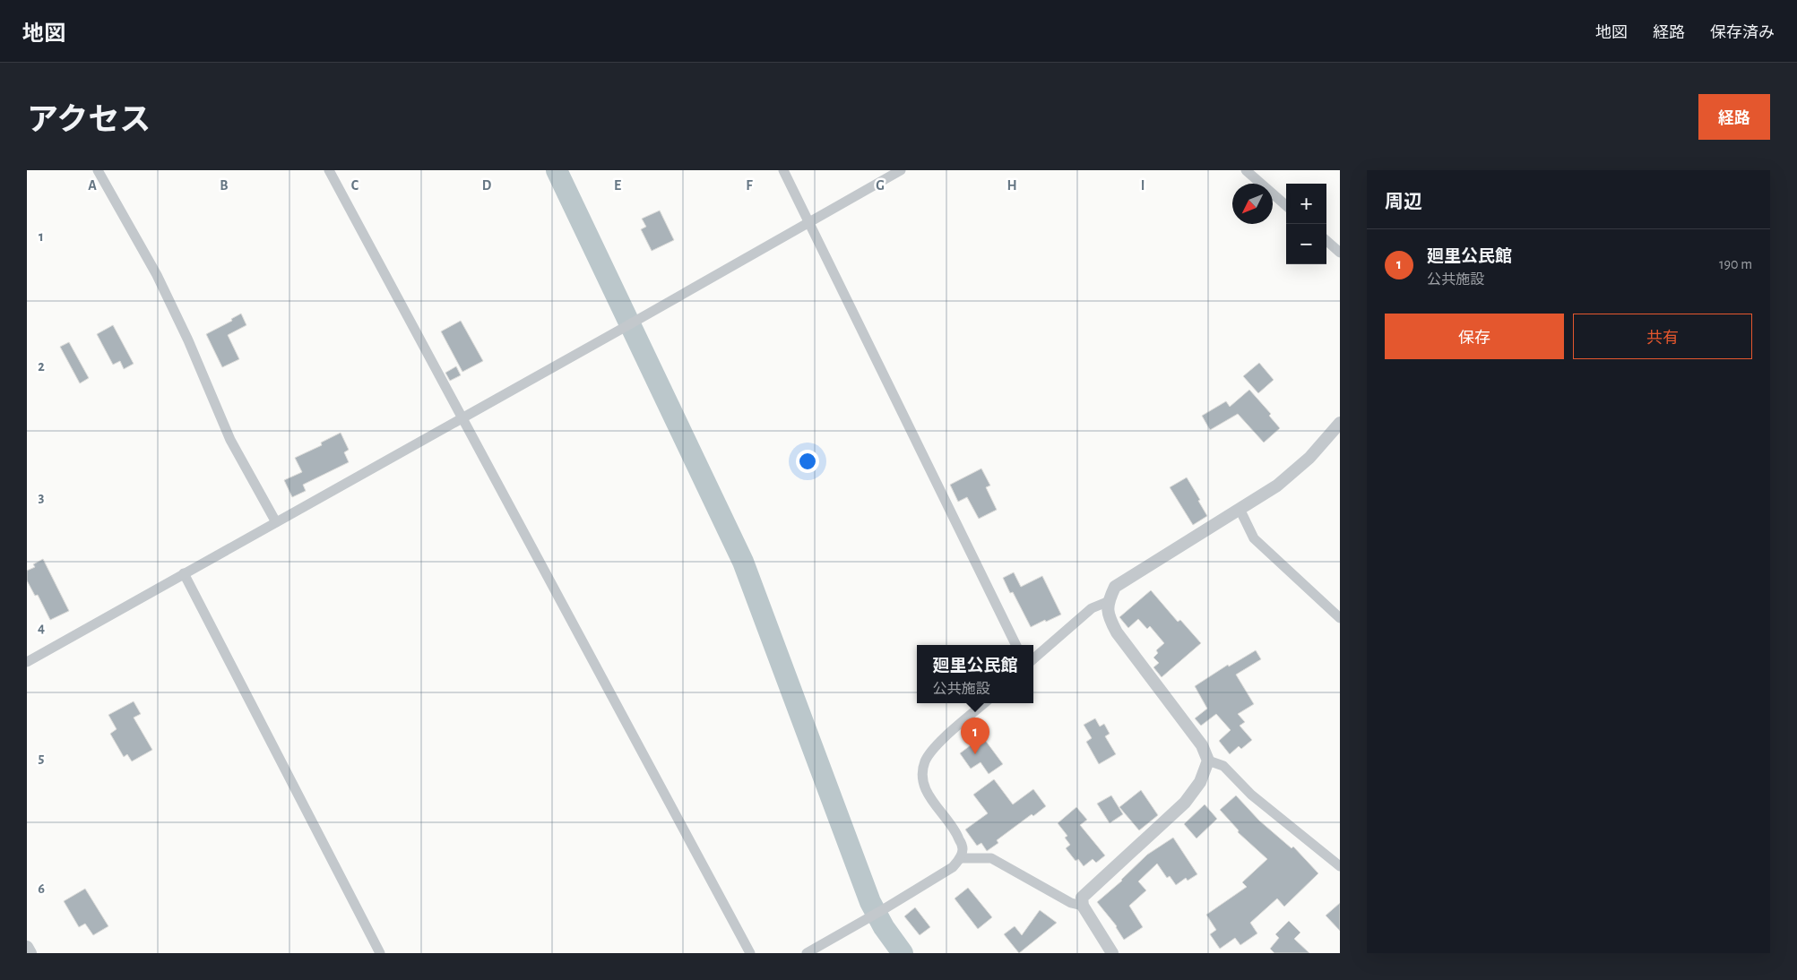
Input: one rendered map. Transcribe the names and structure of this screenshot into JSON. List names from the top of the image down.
{
  "north": "bottom left",
  "page": {
    "header": "地図",
    "nav": ["地図", "経路", "保存済み"],
    "title": "アクセス",
    "buttons": [
      "経路",
      ["保存", "共有"]
    ],
    "heading": "周辺",
    "map_buttons": ["+", "−"],
    "list": [
      {
        "mark": "1",
        "name": "廻里公民館",
        "note": "公共施設",
        "value": "190 m"
      }
    ],
    "popup": ["廻里公民館", "公共施設"],
    "pins": "1"
  },
  "grid": {
    "columns": [
      "A",
      "B",
      "C",
      "D",
      "E",
      "F",
      "G",
      "H",
      "I"
    ],
    "rows": [
      "1",
      "2",
      "3",
      "4",
      "5",
      "6"
    ]
  }
}
